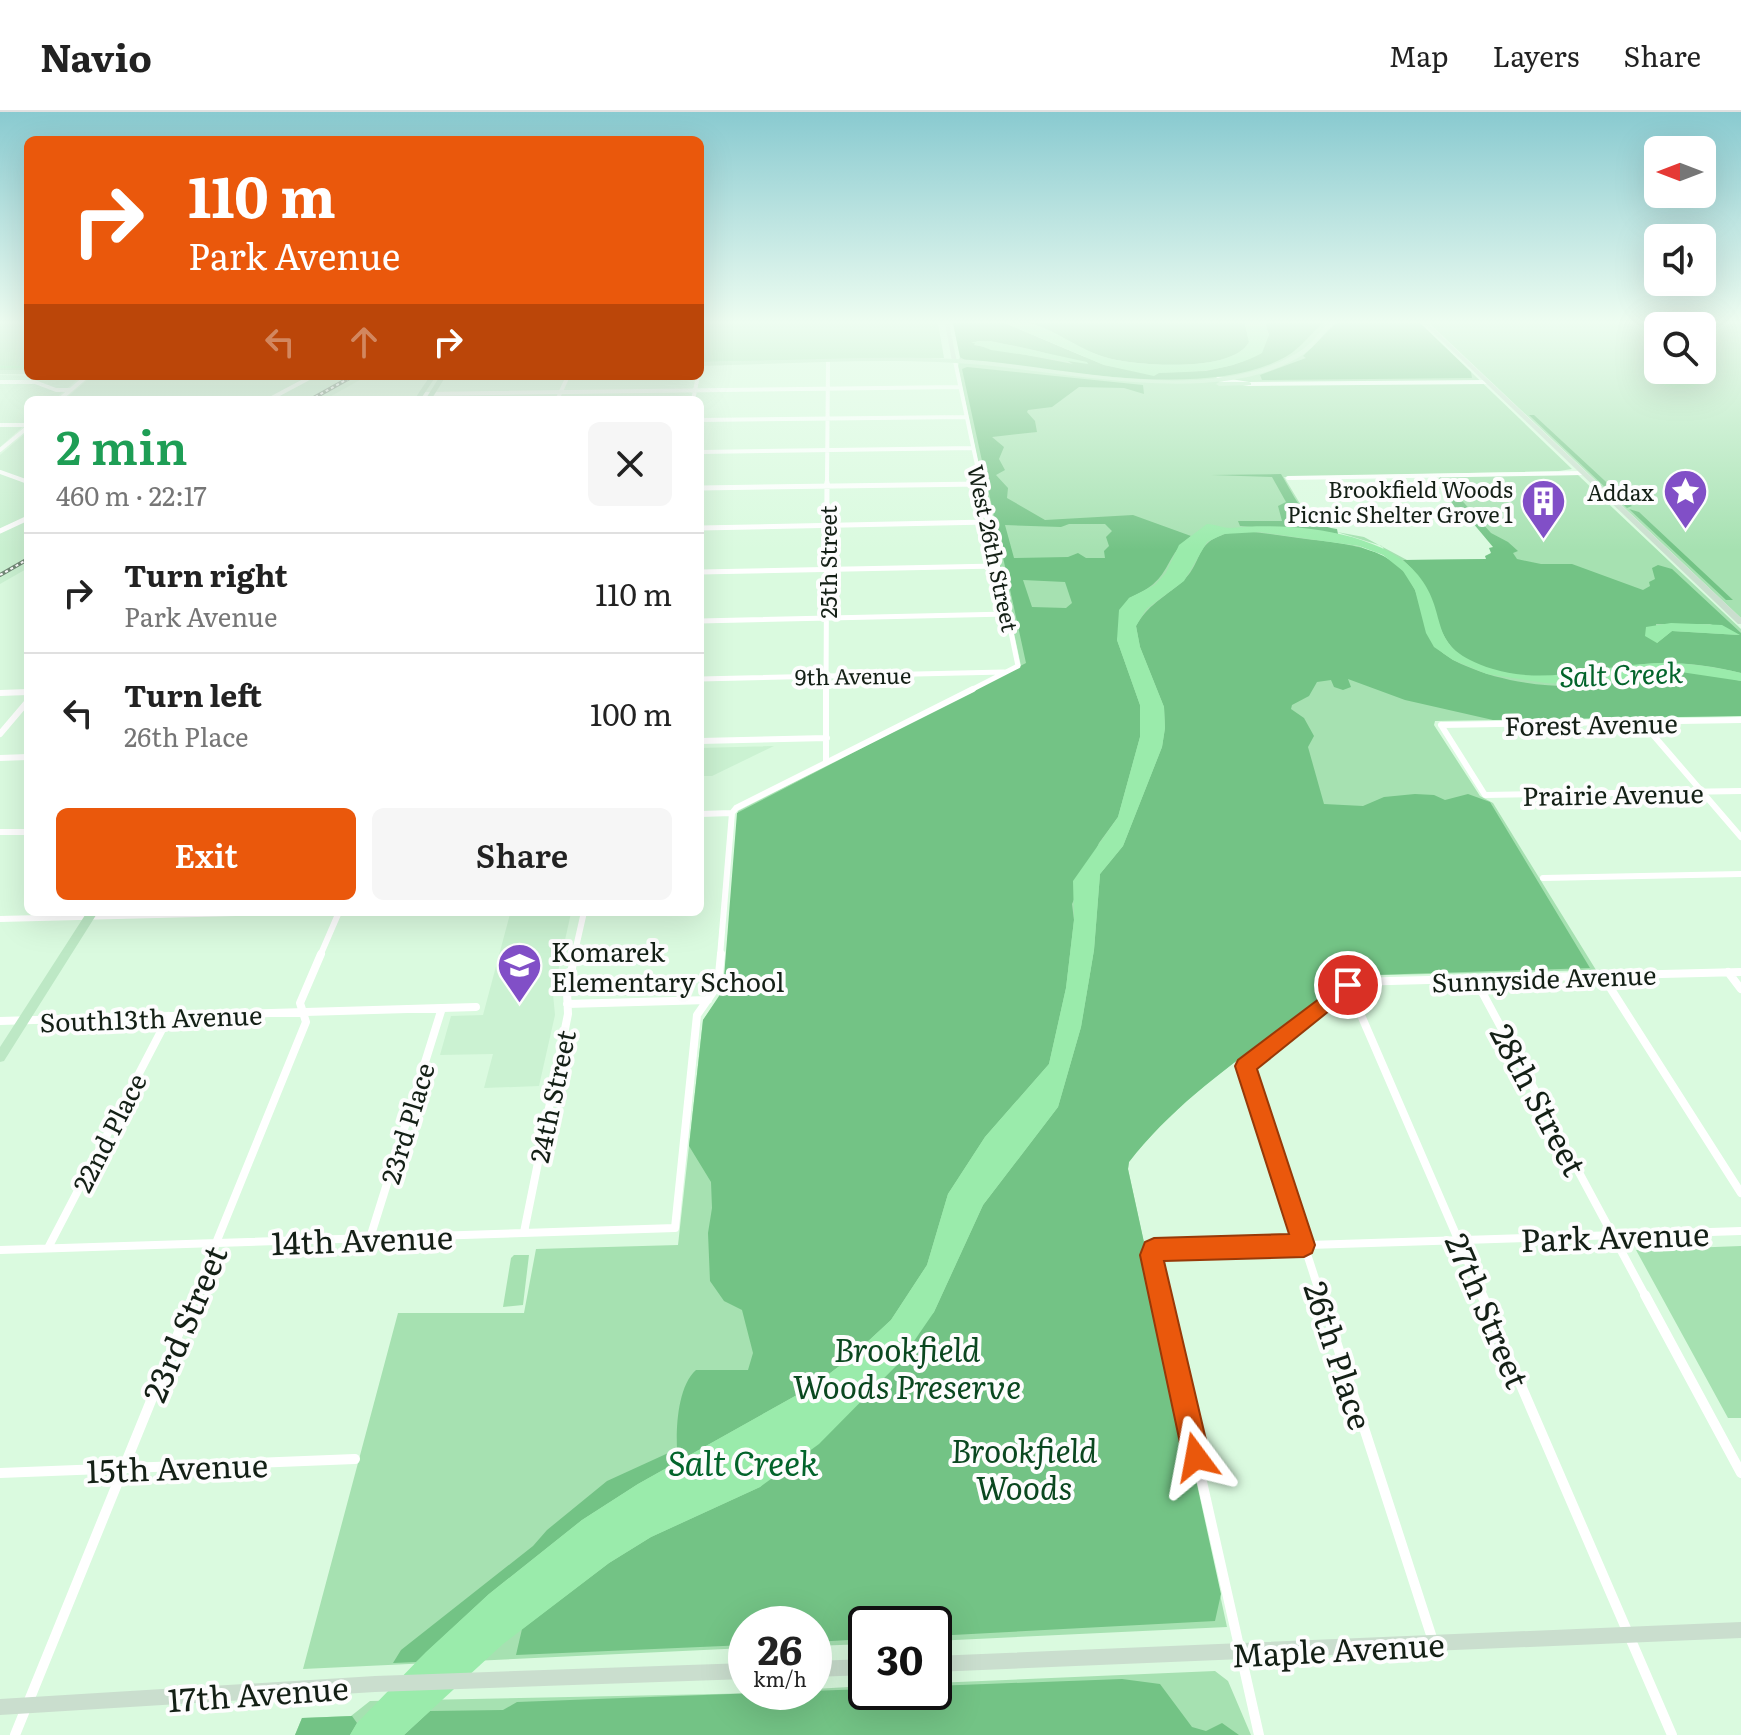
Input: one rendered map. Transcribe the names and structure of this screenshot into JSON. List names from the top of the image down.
{
  "streets": {
    "main road": ["Maple Avenue", "17th Avenue"],
    "street": [
      "West 26th Street",
      "25th Street",
      "9th Avenue",
      "Forest Avenue",
      "Prairie Avenue",
      "Sunnyside Avenue",
      "South13th Avenue",
      "24th Street",
      "28th Street",
      "23rd Place",
      "22nd Place",
      "Park Avenue",
      "14th Avenue",
      "27th Street",
      "23rd Street",
      "26th Place",
      "15th Avenue"
    ]
  },
  "crossings": [
    ["West 26th Street", "9th Avenue"],
    ["25th Street", "9th Avenue"],
    ["Forest Avenue", "Prairie Avenue"],
    ["Sunnyside Avenue", "28th Street"],
    ["Sunnyside Avenue", "27th Street"],
    ["Sunnyside Avenue", "26th Place"],
    ["South13th Avenue", "23rd Place"],
    ["South13th Avenue", "22nd Place"],
    ["South13th Avenue", "23rd Street"],
    ["24th Street", "14th Avenue"],
    ["28th Street", "Park Avenue"],
    ["23rd Place", "14th Avenue"],
    ["22nd Place", "14th Avenue"],
    ["Park Avenue", "27th Street"],
    ["Park Avenue", "26th Place"],
    ["Park Avenue", "Maple Avenue"],
    ["14th Avenue", "23rd Street"],
    ["27th Street", "26th Place"],
    ["27th Street", "Maple Avenue"],
    ["23rd Street", "15th Avenue"],
    ["23rd Street", "17th Avenue"],
    ["26th Place", "Maple Avenue"]
  ],
  "water": ["Salt Creek"],
  "parks": ["Brookfield Woods Preserve", "Brookfield Woods"],
  "places": {
    "place": ["Addax"],
    "building": ["Brookfield Woods Picnic Shelter Grove 1"],
    "school or university": ["Komarek Elementary School"]
  },
  "north": "left",
  "page": {
    "header": "Navio",
    "nav": ["Map", "Layers", "Share"],
    "turn": ["110 m", "Park Avenue"],
    "heading": ["2 min", "460 m · 22:17"],
    "list": [
      {
        "name": "Turn right",
        "note": "Park Avenue",
        "value": "110 m"
      },
      {
        "name": "Turn left",
        "note": "26th Place",
        "value": "100 m"
      }
    ],
    "buttons": ["Exit", "Share"],
    "speed": "26 km/h",
    "limit": "30"
  }
}
